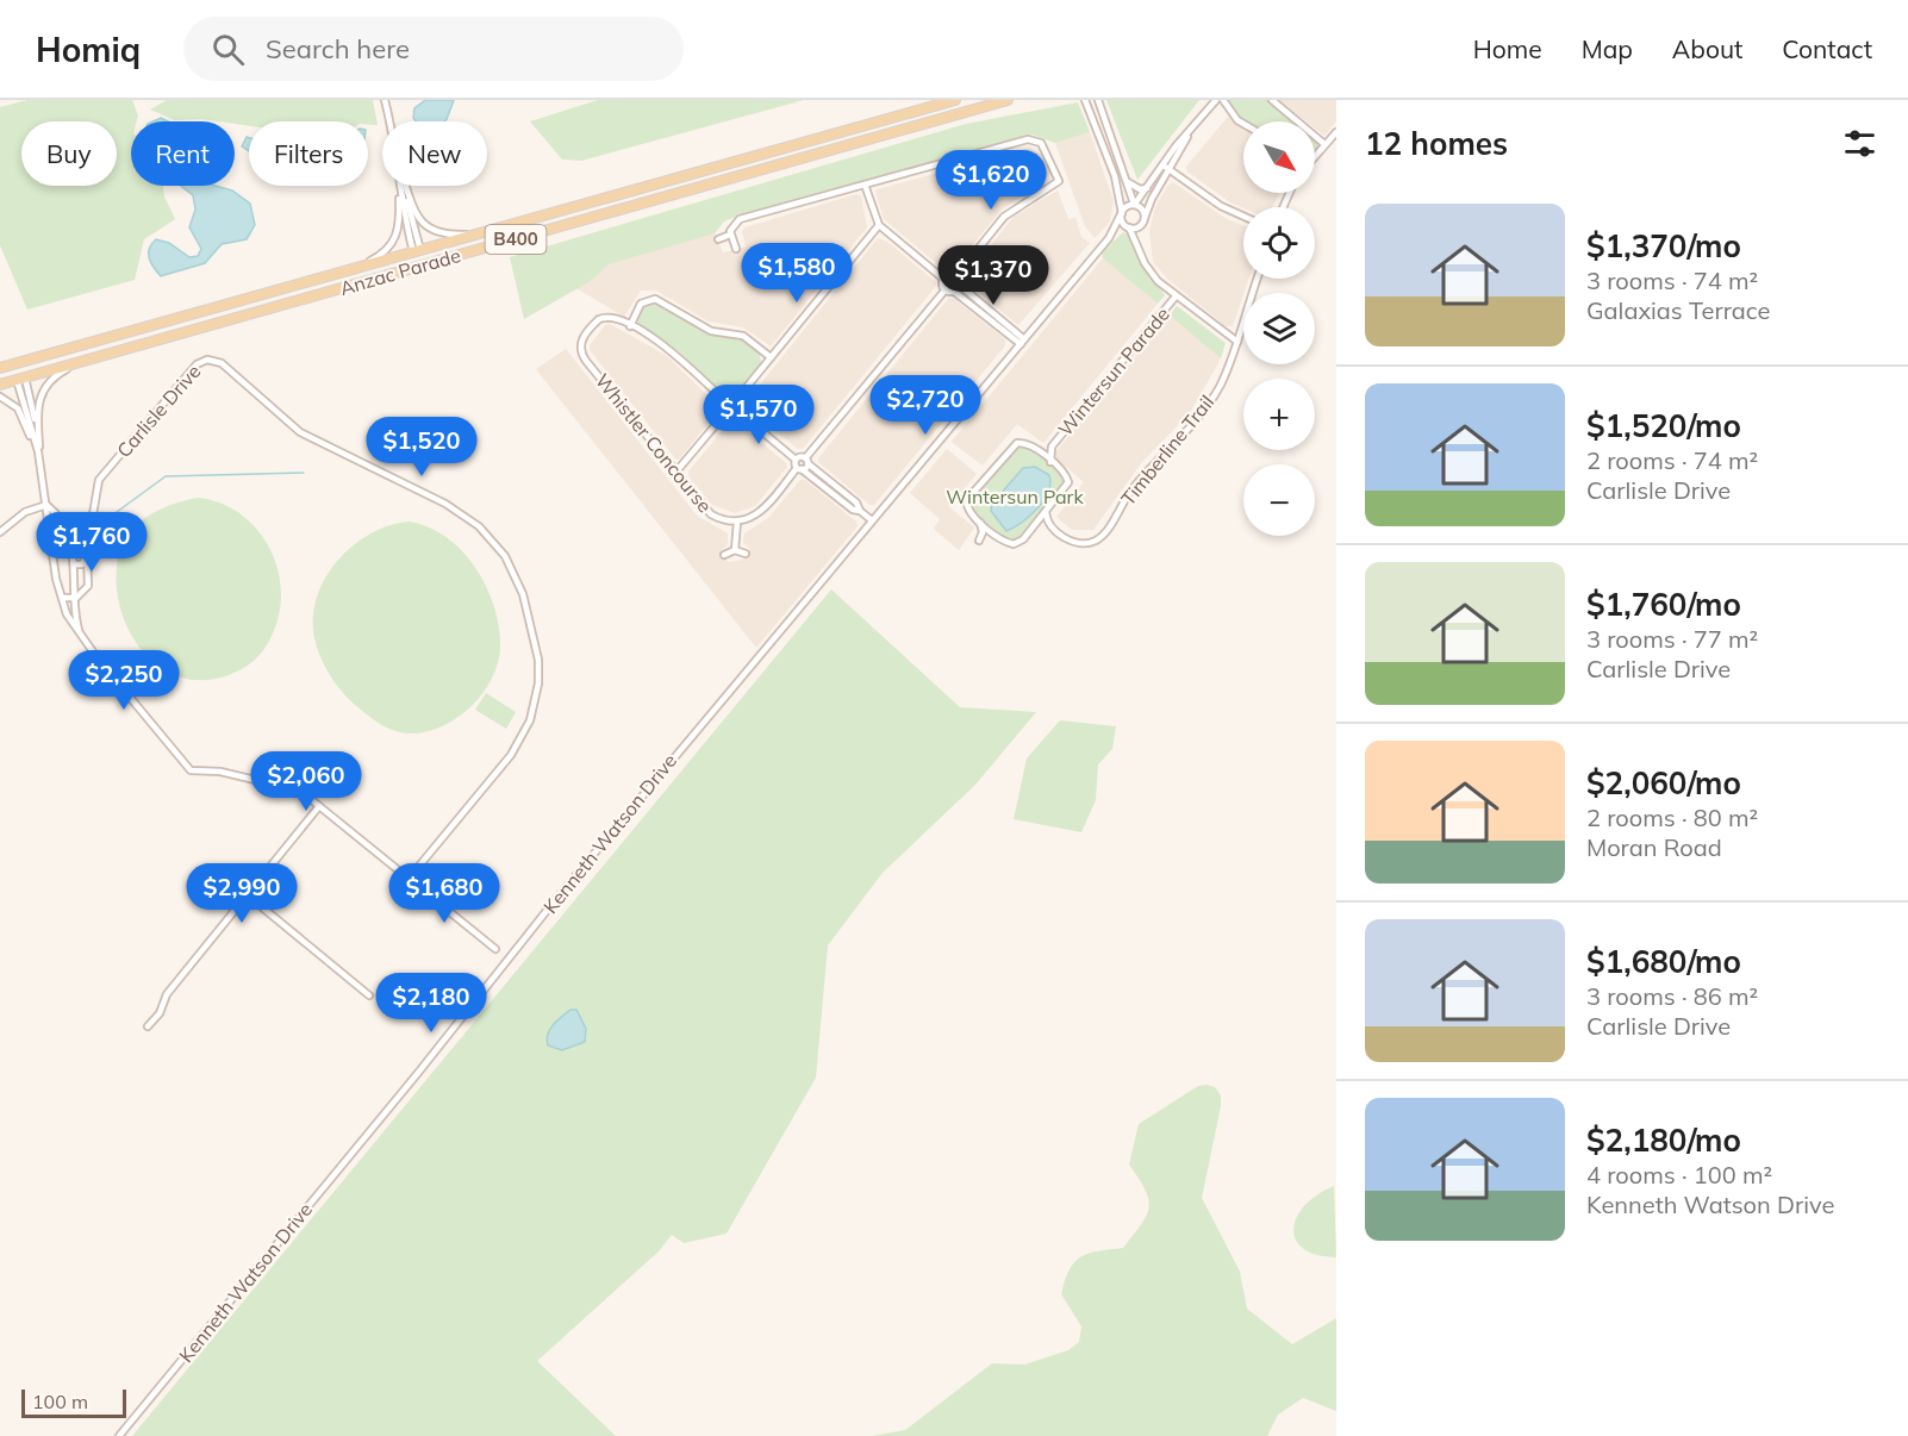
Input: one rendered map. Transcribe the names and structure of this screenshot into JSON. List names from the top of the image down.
{
  "streets": {
    "main road": ["B400", "Anzac Parade"],
    "street": [
      "Wintersun Parade",
      "Carlisle Drive",
      "Whistler Concourse",
      "Timberline Trail",
      "Kenneth Watson Drive"
    ]
  },
  "crossings": [
    ["Wintersun Parade", "Timberline Trail"]
  ],
  "parks": ["Wintersun Park"],
  "scale_bar": "100 m",
  "north": "bottom right",
  "page": {
    "header": "Homiq",
    "search": "Search here",
    "nav": [
      "Home",
      "Map",
      "About",
      "Contact"
    ],
    "heading": "12 homes",
    "map_buttons": ["+", "−"],
    "chip": [
      "Buy",
      "Rent",
      "Filters",
      "New"
    ],
    "price": [
      "$1,620",
      "$1,580",
      "$1,370",
      "$2,720",
      "$1,570",
      "$1,520",
      "$1,760",
      "$2,250",
      "$2,060",
      "$2,990",
      "$1,680",
      "$2,180"
    ],
    "list": [
      {
        "name": "$1,370/mo",
        "note": "3 rooms · 74 m² · Galaxias Terrace"
      },
      {
        "name": "$1,520/mo",
        "note": "2 rooms · 74 m² · Carlisle Drive"
      },
      {
        "name": "$1,760/mo",
        "note": "3 rooms · 77 m² · Carlisle Drive"
      },
      {
        "name": "$2,060/mo",
        "note": "2 rooms · 80 m² · Moran Road"
      },
      {
        "name": "$1,680/mo",
        "note": "3 rooms · 86 m² · Carlisle Drive"
      },
      {
        "name": "$2,180/mo",
        "note": "4 rooms · 100 m² · Kenneth Watson Drive"
      }
    ],
    "scale": "100 m"
  }
}
